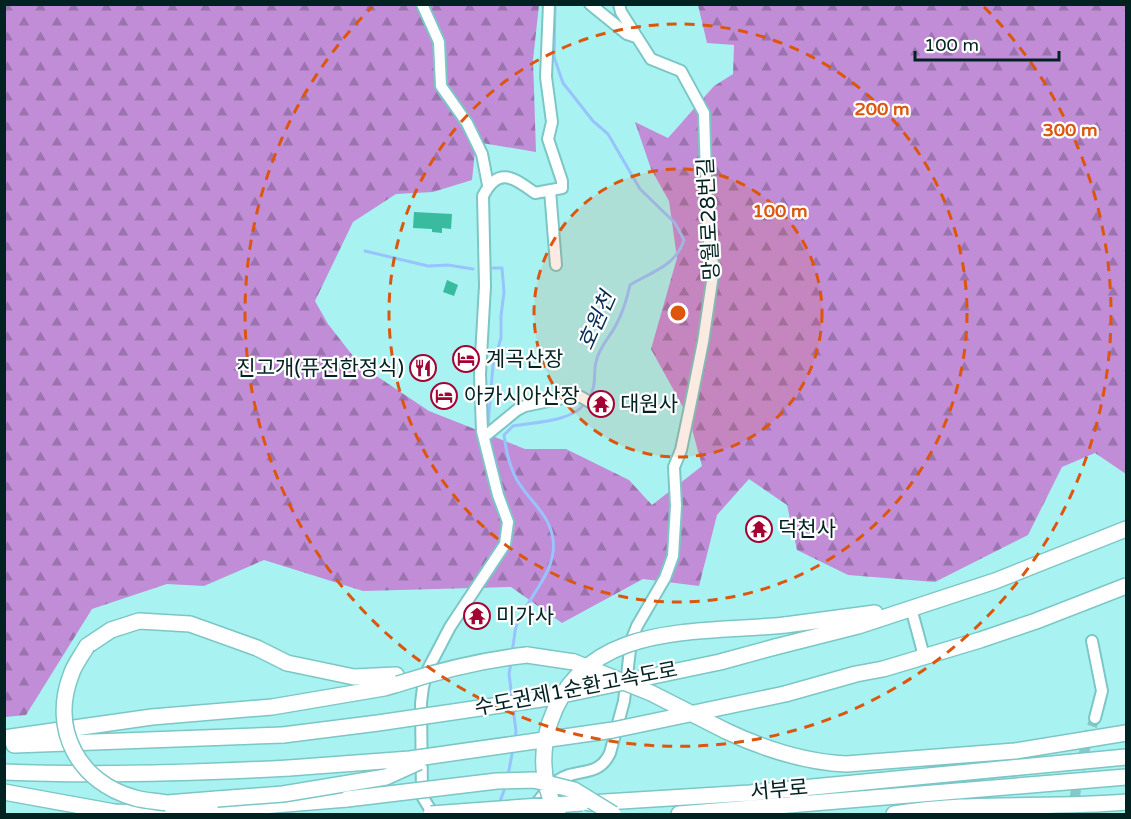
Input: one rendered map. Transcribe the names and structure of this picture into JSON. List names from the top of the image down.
{
  "streets": {
    "highway": ["수도권제1순환고속도로", "서부로"],
    "street": ["망월로28번길"]
  },
  "water": ["호원천"],
  "places": {
    "hotel": ["계곡산장", "아카시아산장"],
    "restaurant": ["진고개(퓨전한정식)"],
    "temple": ["대원사", "덕천사", "미가사"]
  },
  "scale_bar": "100 m",
  "rings": ["200 m", "300 m", "100 m"]
}
